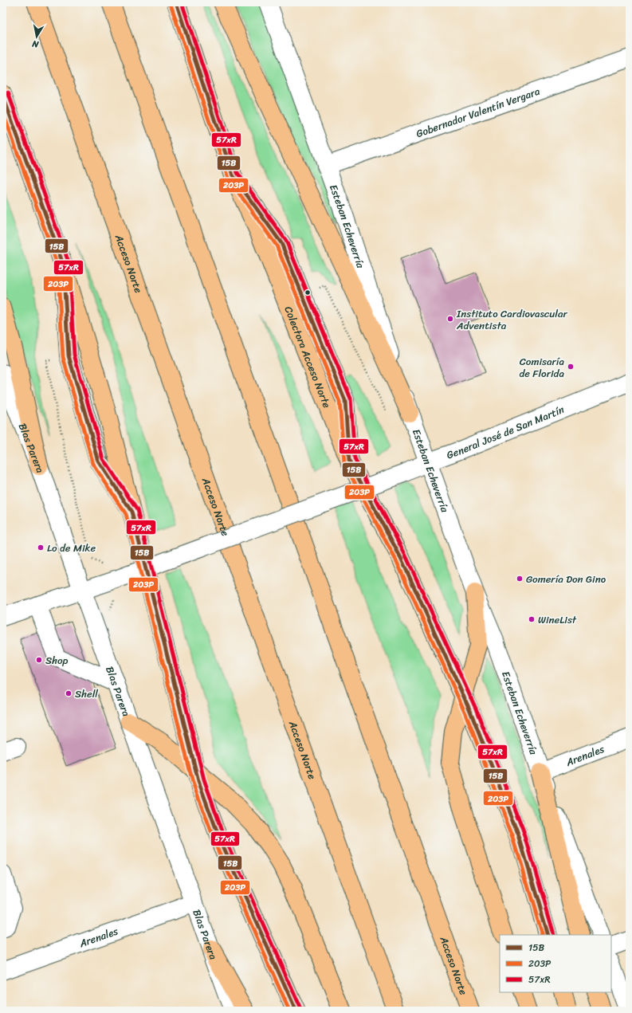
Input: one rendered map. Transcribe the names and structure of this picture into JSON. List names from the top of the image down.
{
  "streets": {
    "highway": ["Acceso Norte", "Colectora Acceso Norte"],
    "street": [
      "Gobernador Valentín Vergara",
      "Esteban Echeverría",
      "General José de San Martín",
      "Blas Parera",
      "Arenales"
    ]
  },
  "crossings": [
    ["Gobernador Valentín Vergara", "Esteban Echeverría"],
    ["Esteban Echeverría", "General José de San Martín"],
    ["Esteban Echeverría", "Arenales"],
    ["General José de San Martín", "Blas Parera"],
    ["Blas Parera", "Arenales"]
  ],
  "places": [
    "Instituto Cardiovascular Adventista",
    "Comisaría de Florida",
    "Lo de Mike",
    "Gomería Don Gino",
    "WineList",
    "Shop",
    "Shell"
  ],
  "lines": ["transit line 15B", "transit line 57xR", "transit line 203P"],
  "legend": ["15B", "203P", "57xR"],
  "north": "bottom"
}
